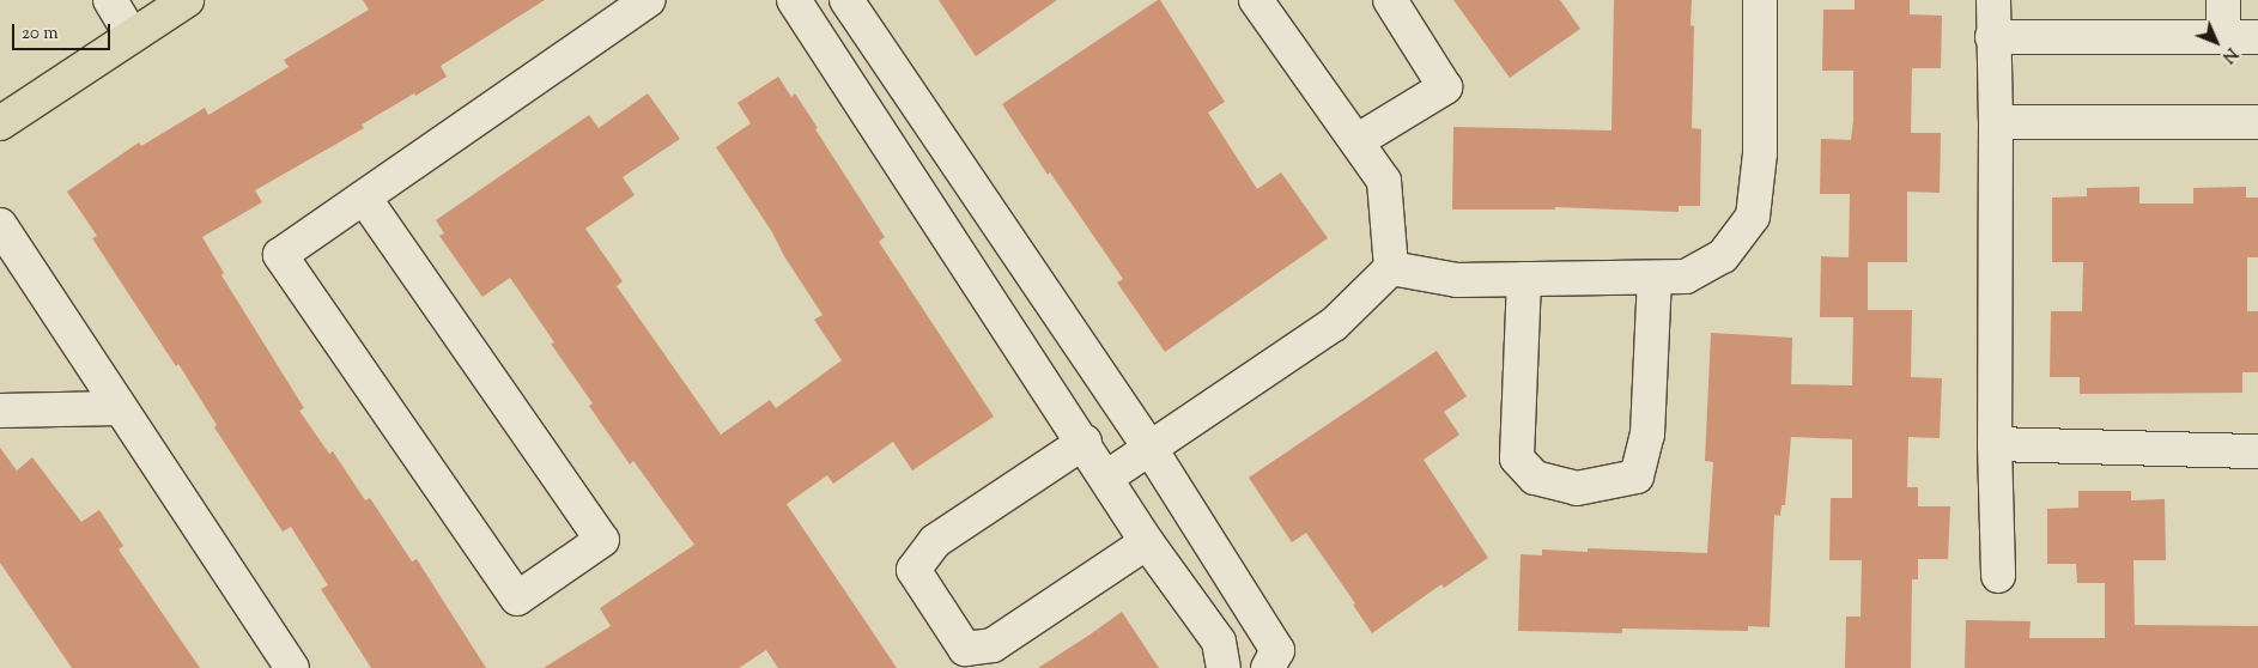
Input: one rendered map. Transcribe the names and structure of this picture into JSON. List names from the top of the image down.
{
  "scale_bar": "20 m",
  "north": "bottom right"
}
